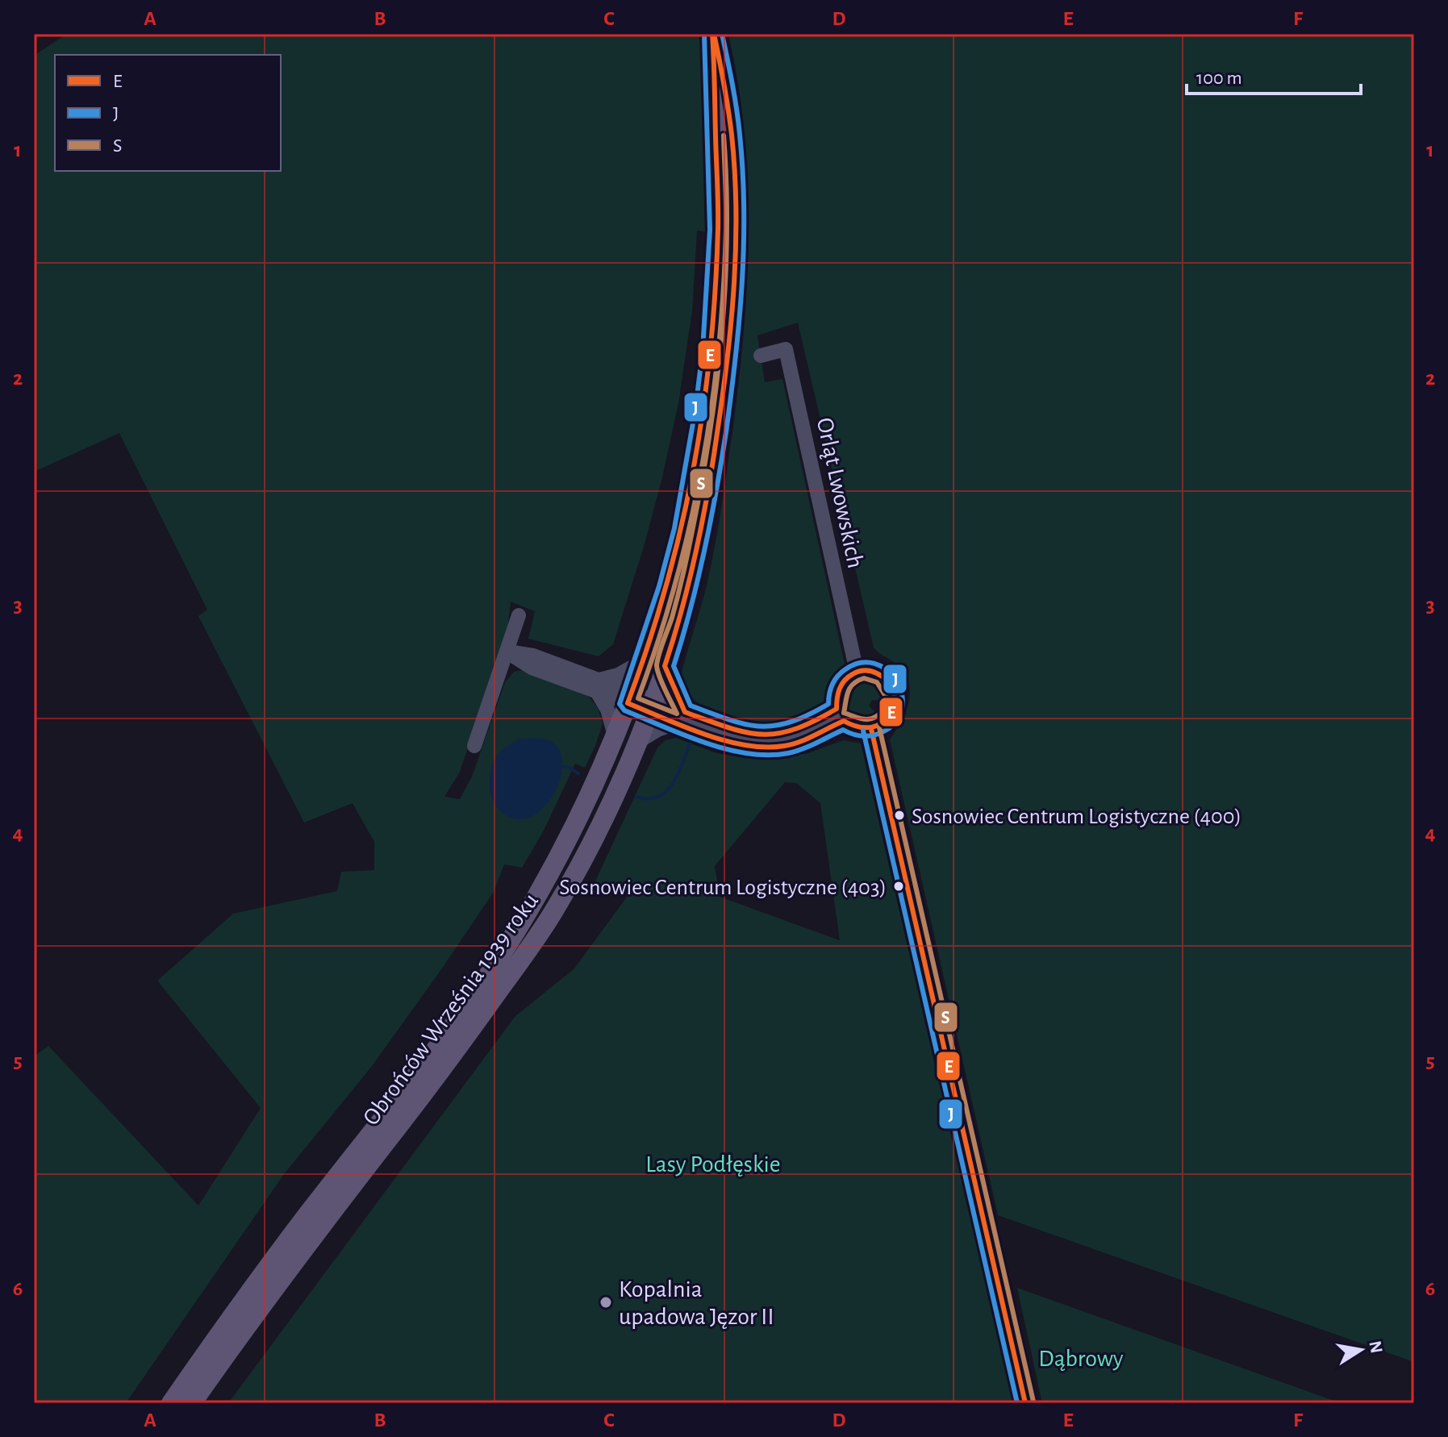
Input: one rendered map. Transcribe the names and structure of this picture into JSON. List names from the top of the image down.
{
  "streets": {
    "main road": ["Obrońców Września 1939 roku"],
    "street": ["Orląt Lwowskich"]
  },
  "parks": ["Lasy Podłęskie", "Dąbrowy"],
  "places": ["Sosnowiec Centrum Logistyczne (400)", "Sosnowiec Centrum Logistyczne (403)", "Kopalnia upadowa Jęzor II"],
  "lines": ["transit line E", "transit line J", "transit line S"],
  "legend": ["E", "J", "S"],
  "scale_bar": "100 m",
  "north": "right",
  "grid": {
    "columns": [
      "A",
      "B",
      "C",
      "D",
      "E",
      "F"
    ],
    "rows": [
      "1",
      "2",
      "3",
      "4",
      "5",
      "6"
    ]
  }
}
